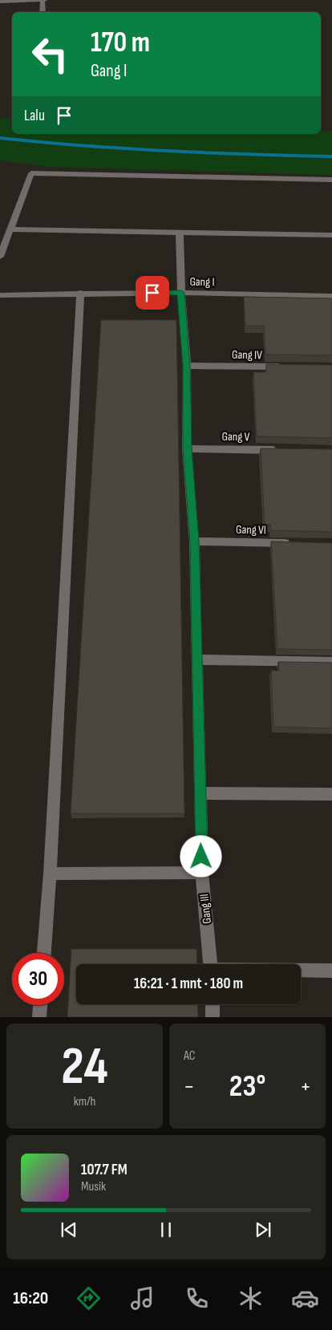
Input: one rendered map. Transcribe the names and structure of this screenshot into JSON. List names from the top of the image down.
{
  "streets": {
    "street": [
      "Gang I",
      "Gang IV",
      "Gang V",
      "Gang VI",
      "Gang III"
    ]
  },
  "crossings": [
    ["Gang I", "Gang III"],
    ["Gang IV", "Gang III"],
    ["Gang V", "Gang III"],
    ["Gang VI", "Gang III"]
  ],
  "page": {
    "turn": ["170 m", "Gang I"],
    "then": "Lalu",
    "limit": "30",
    "trip": "16:21 · 1 mnt · 180 m",
    "tile": [
      ["24", "km/h"],
      "AC"
    ],
    "heat": ["−", "23°", "+"],
    "song": ["107.7 FM", "Musik"],
    "tabs": "16:20"
  }
}
